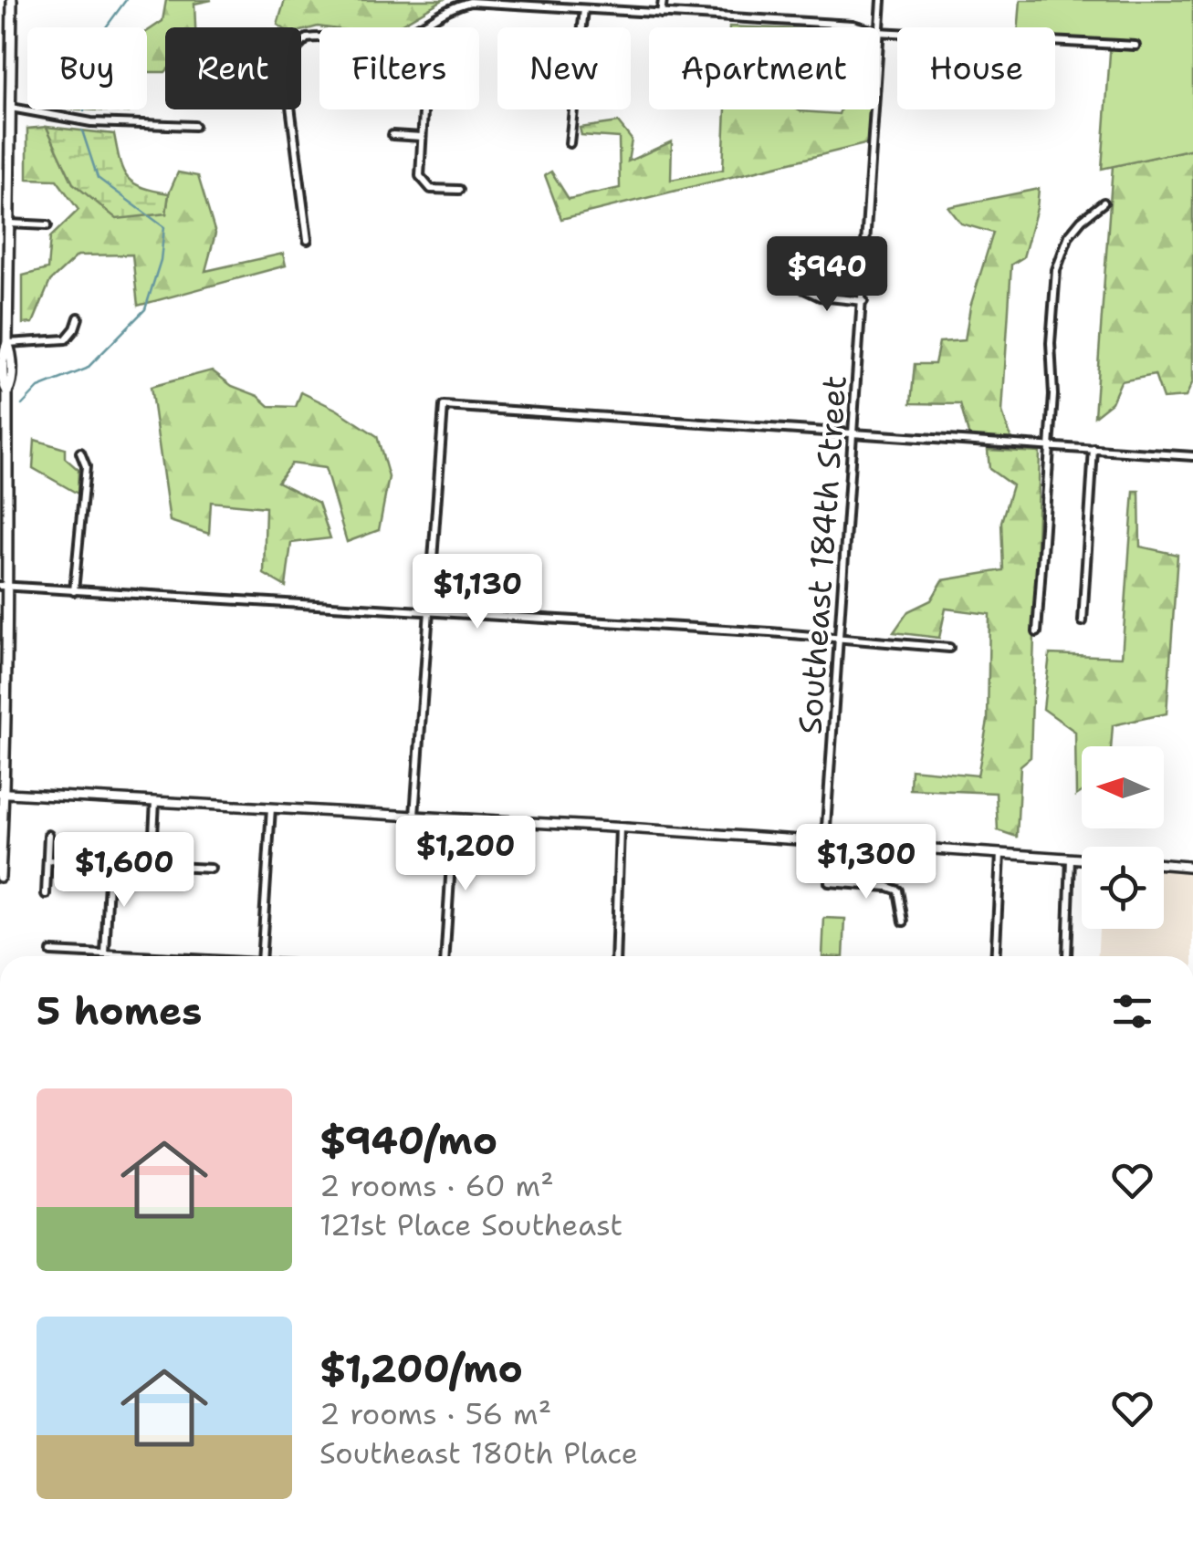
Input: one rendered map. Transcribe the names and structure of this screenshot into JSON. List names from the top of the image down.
{
  "streets": {
    "street": ["Southeast 184th Street"]
  },
  "north": "left",
  "page": {
    "chip": [
      "Buy",
      "Rent",
      "Filters",
      "New",
      "Apartment",
      "House"
    ],
    "price": [
      "$940",
      "$1,130",
      "$1,200",
      "$1,300",
      "$1,600"
    ],
    "heading": "5 homes",
    "list": [
      {
        "name": "$940/mo",
        "note": "2 rooms · 60 m² · 121st Place Southeast"
      },
      {
        "name": "$1,200/mo",
        "note": "2 rooms · 56 m² · Southeast 180th Place"
      }
    ]
  }
}
